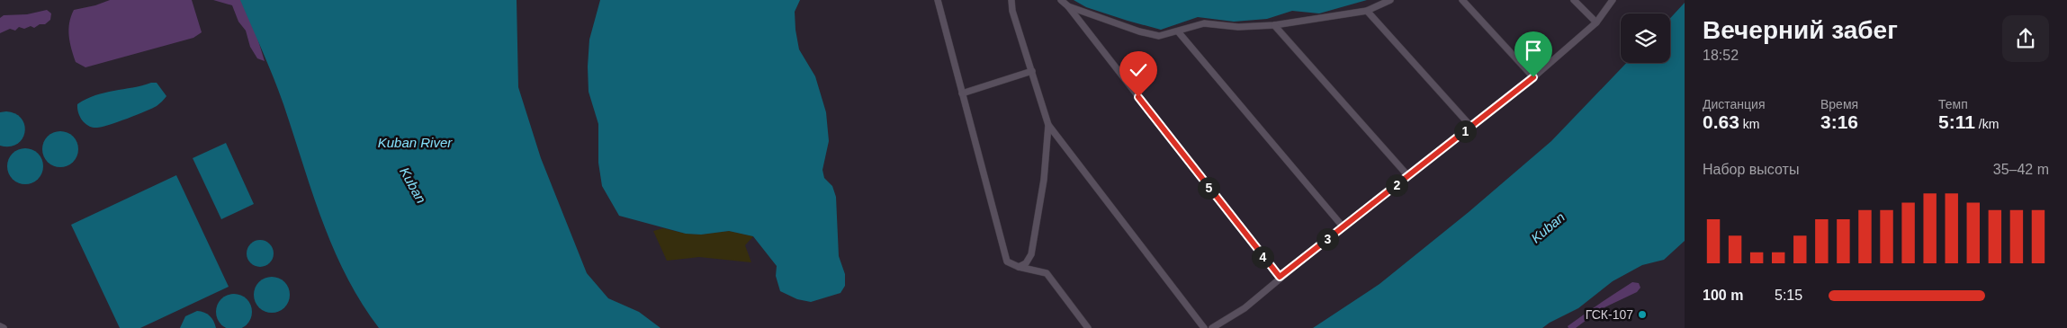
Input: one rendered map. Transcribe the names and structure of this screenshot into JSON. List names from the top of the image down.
{
  "water": ["Kuban River", "Kuban"],
  "places": ["ГСК-107"],
  "page": {
    "heading": ["Вечерний забег", "18:52"],
    "stats": [
      ["Дистанция", "0.63 km"],
      ["Время", "3:16"],
      ["Темп", "5:11 /km"]
    ],
    "pins": [
      "1",
      "2",
      "5",
      "3",
      "4"
    ],
    "chart": ["Набор высоты", "35–42 m"],
    "list": [
      {
        "name": "100 m",
        "note": "5:15"
      }
    ]
  }
}
